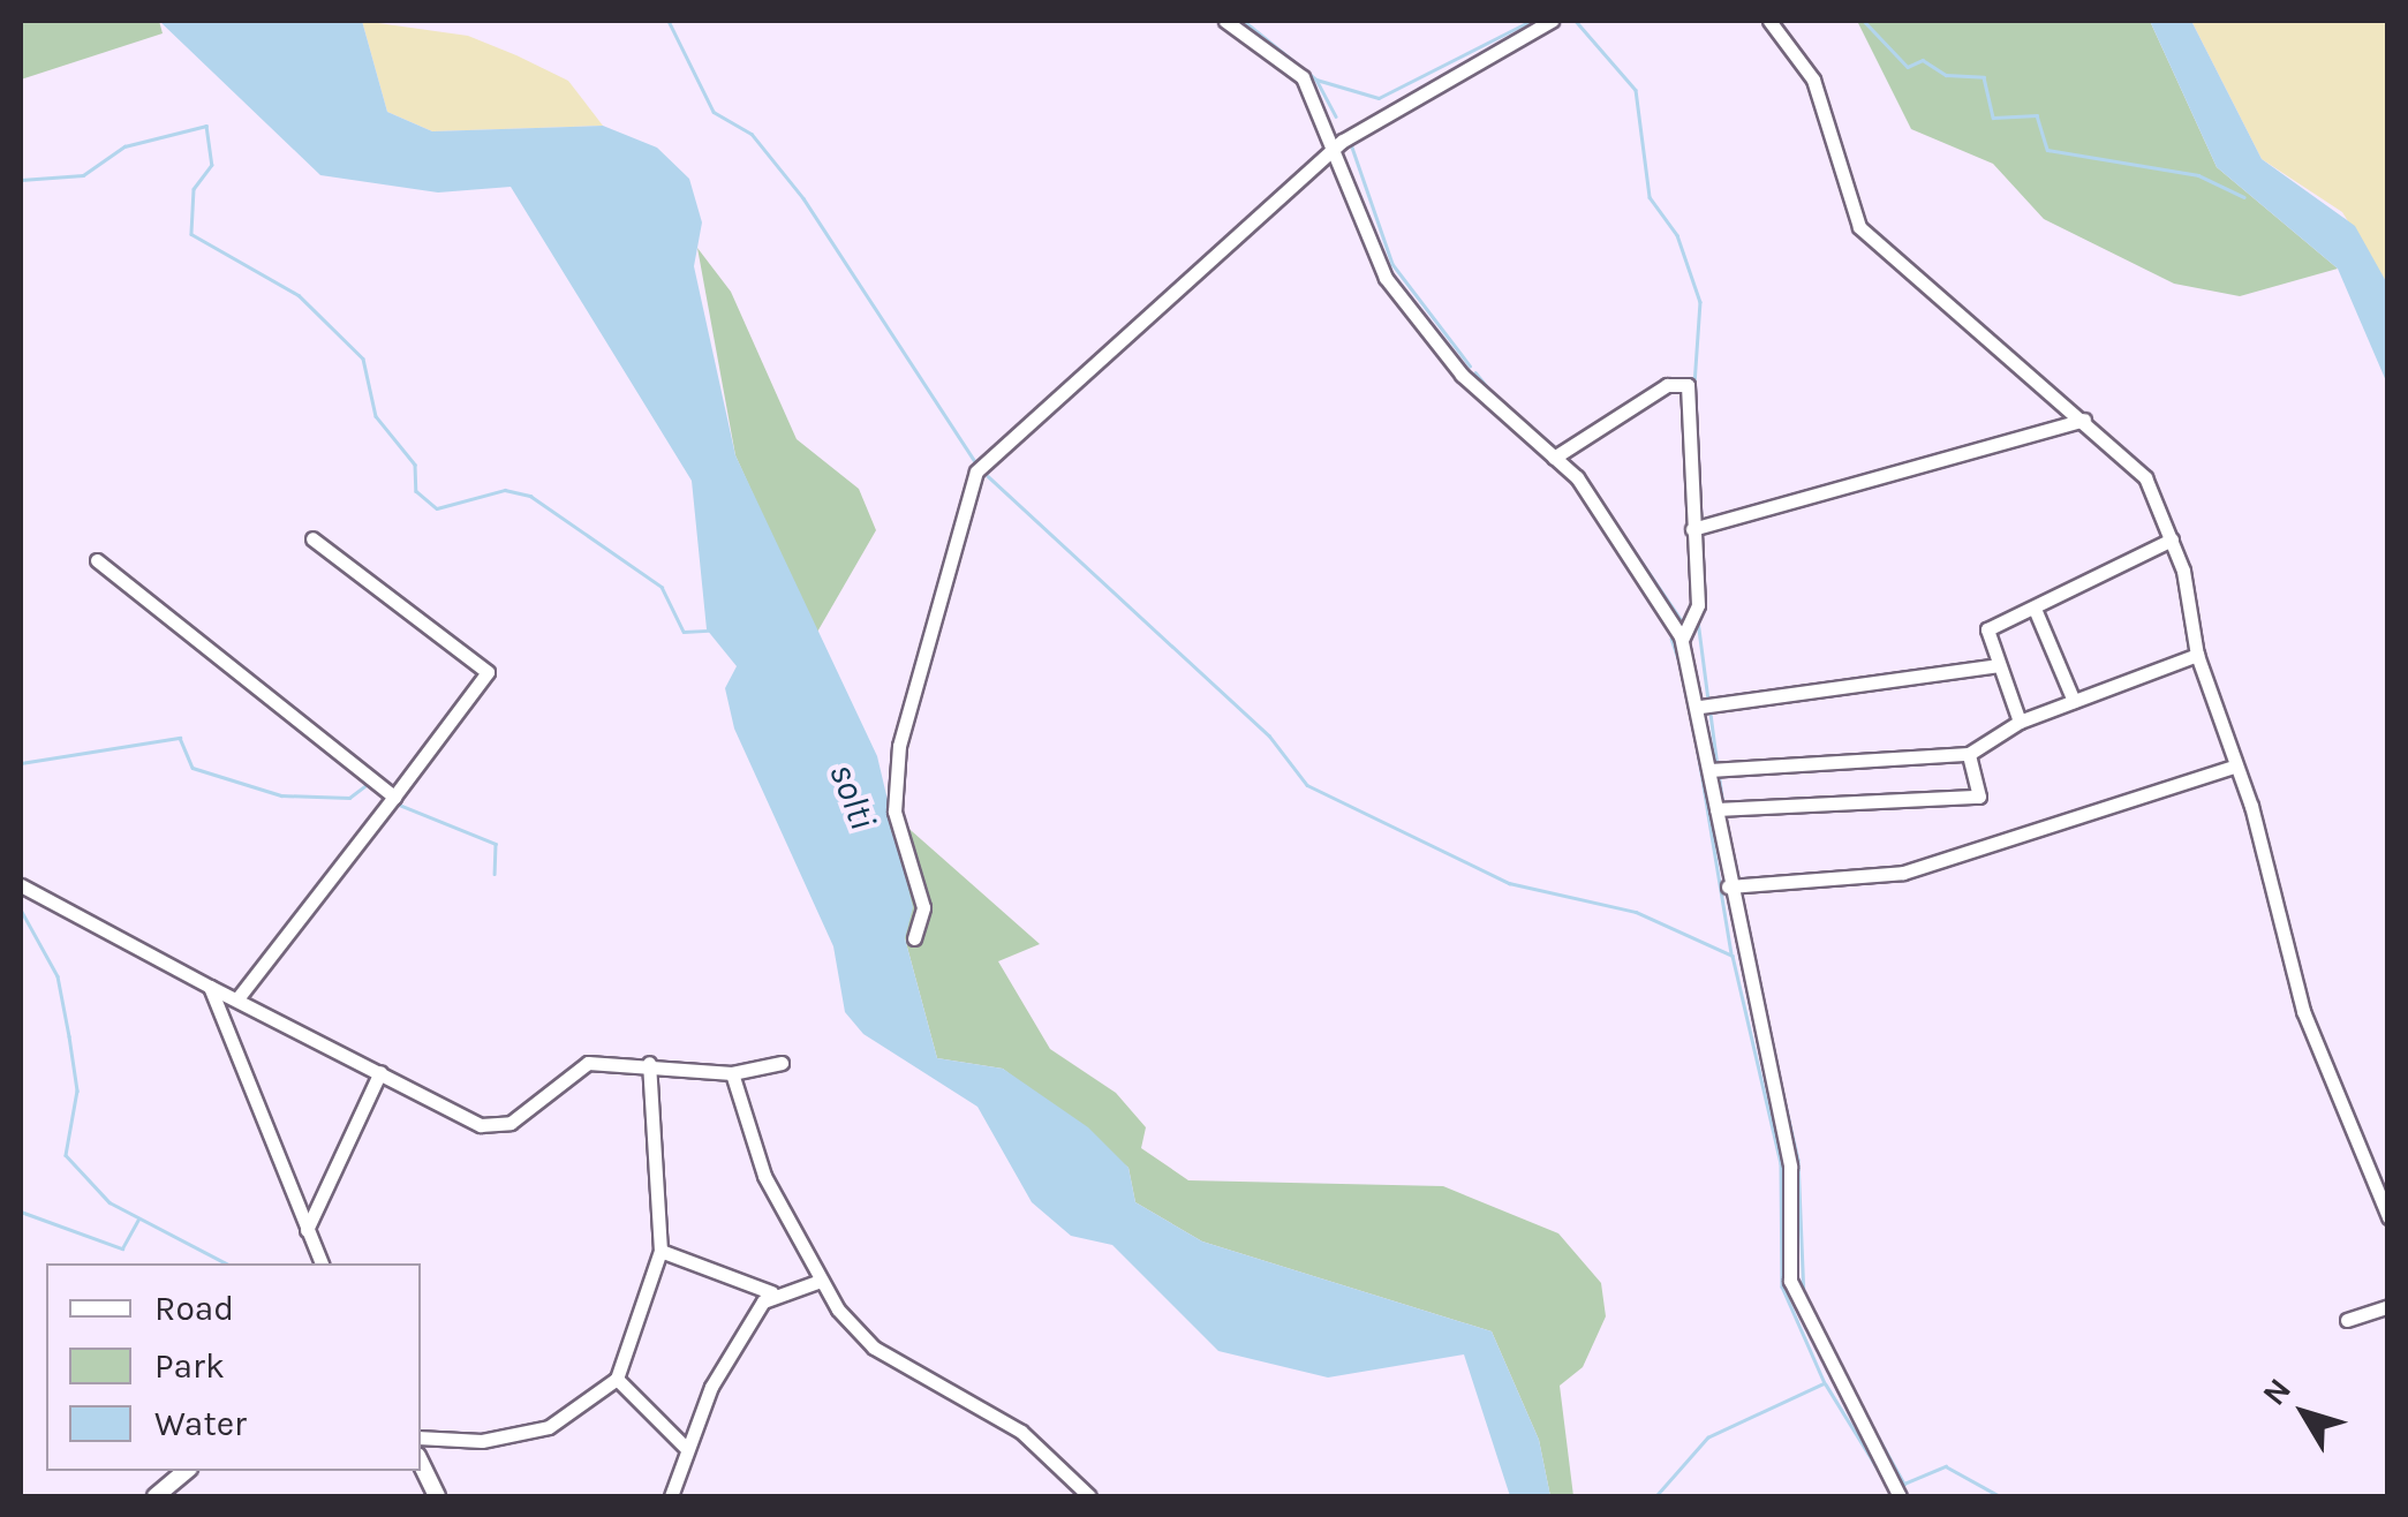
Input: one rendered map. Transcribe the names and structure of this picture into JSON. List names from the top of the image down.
{
  "water": ["solti"],
  "legend": ["Road", "Park", "Water"],
  "north": "top left"
}
